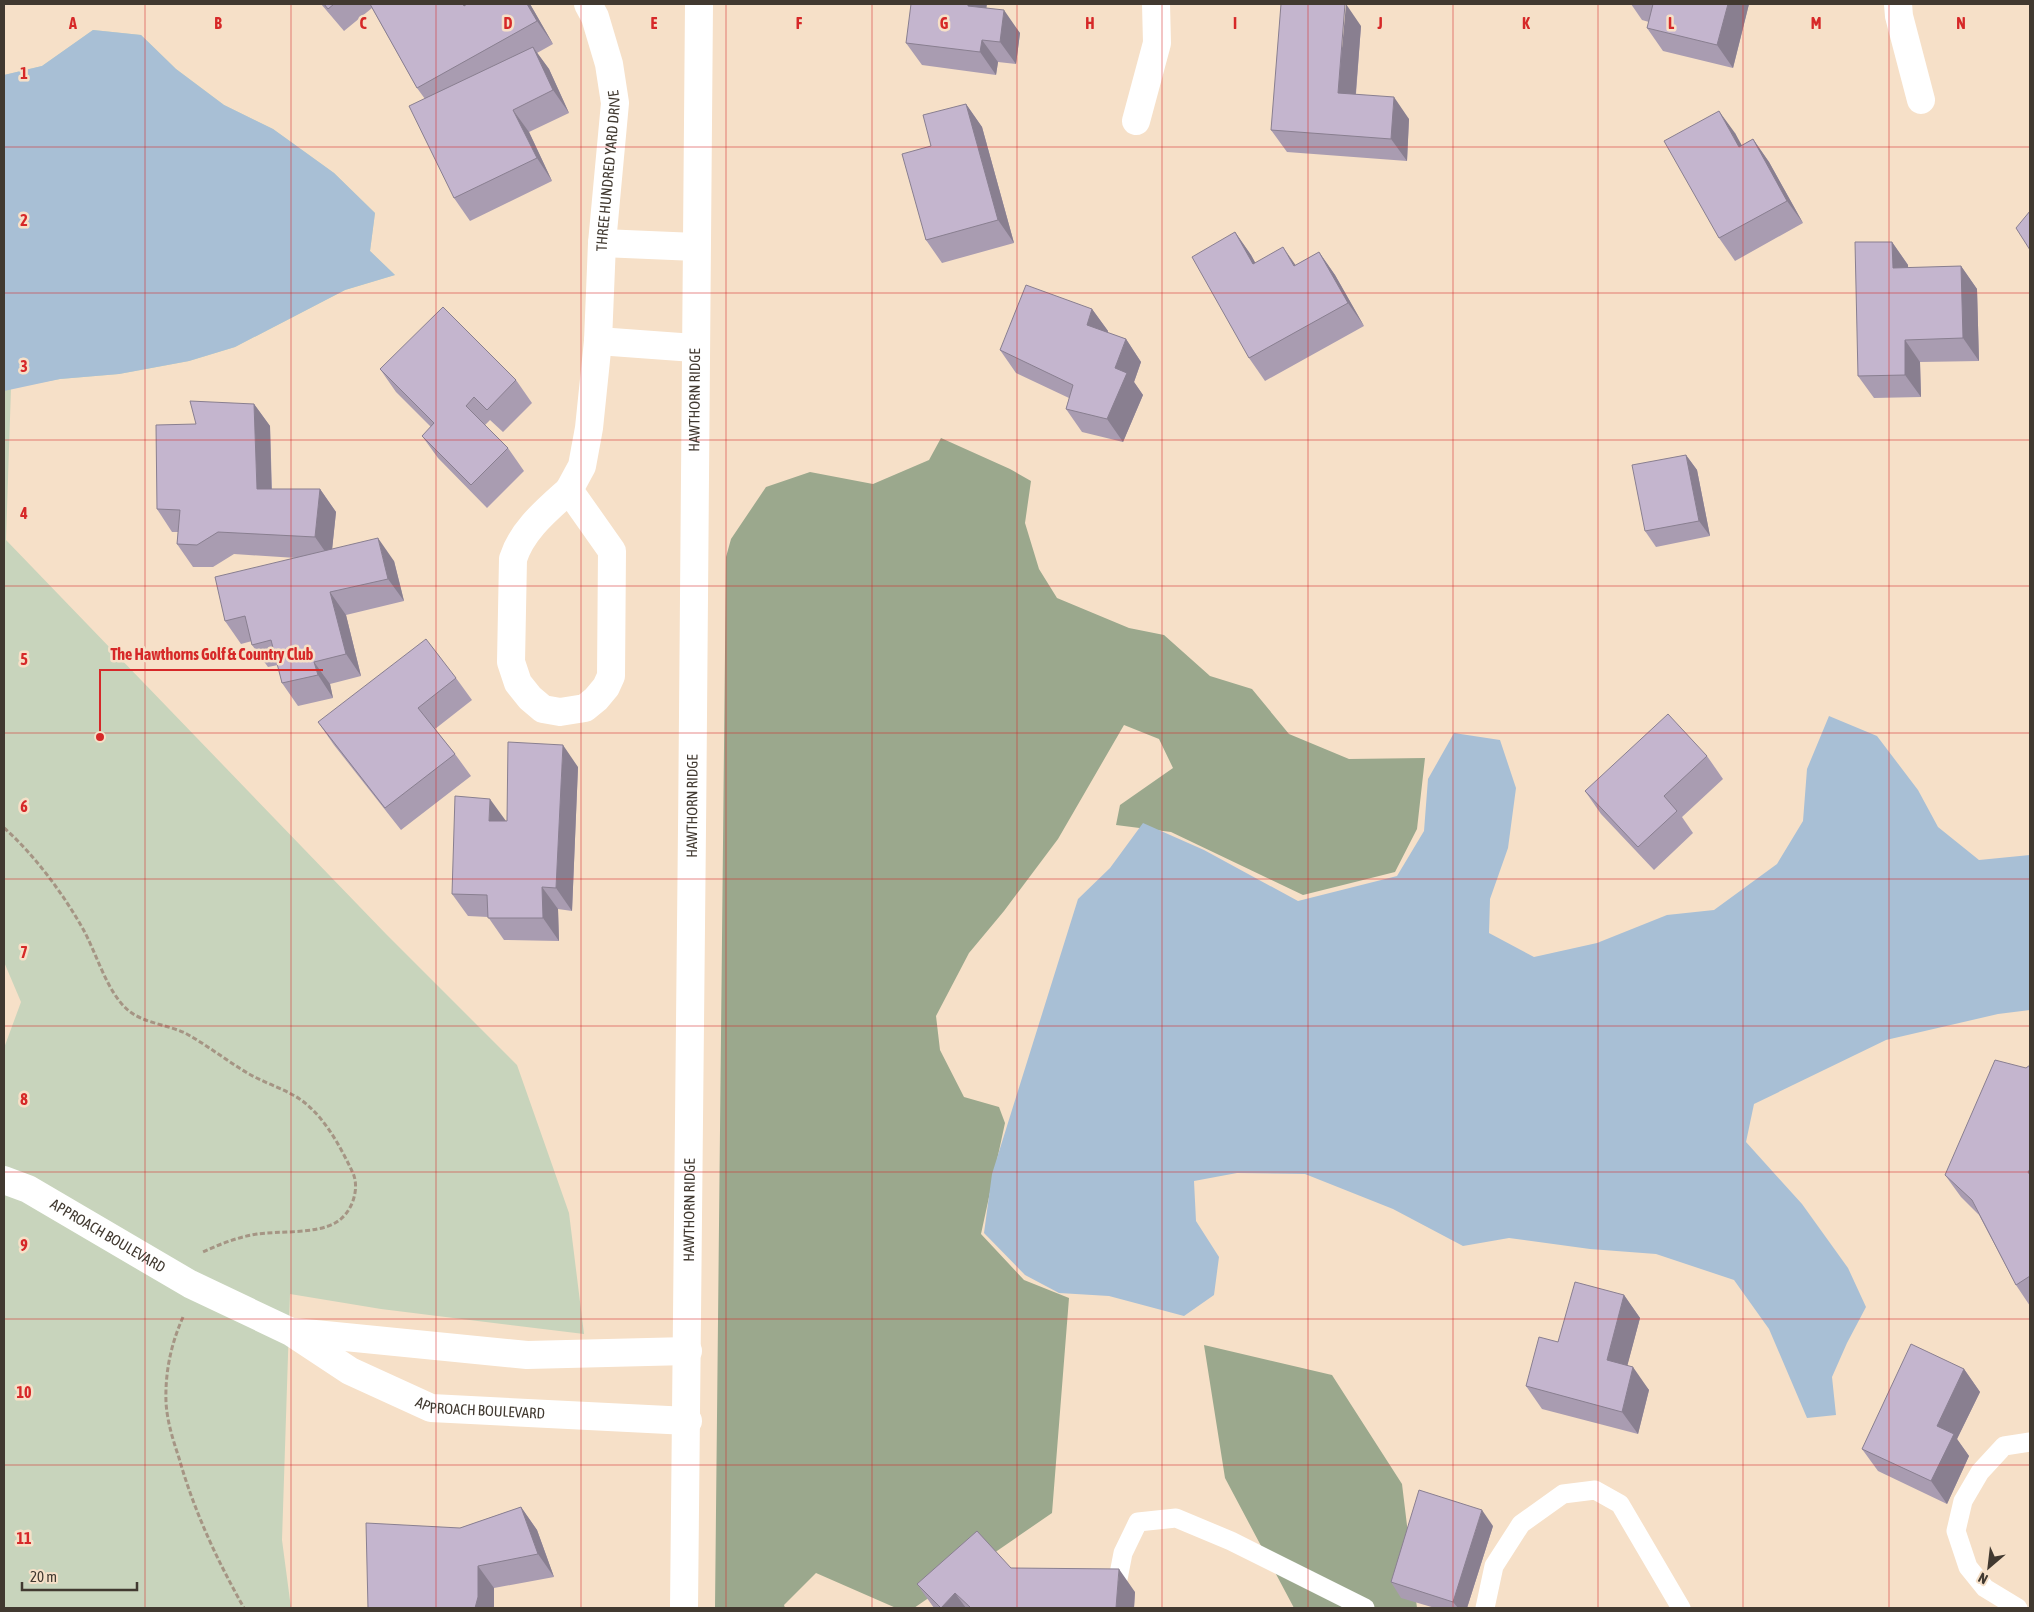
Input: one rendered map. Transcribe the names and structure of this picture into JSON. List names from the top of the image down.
{
  "streets": {
    "street": ["THREE HUNDRED YARD DRIVE", "HAWTHORN RIDGE", "APPROACH BOULEVARD"]
  },
  "crossings": [
    ["HAWTHORN RIDGE", "APPROACH BOULEVARD"]
  ],
  "places": ["The Hawthorns Golf & Country Club"],
  "scale_bar": "20 m",
  "north": "bottom left",
  "grid": {
    "columns": [
      "A",
      "B",
      "C",
      "D",
      "E",
      "F",
      "G",
      "H",
      "I",
      "J",
      "K",
      "L",
      "M",
      "N"
    ],
    "rows": [
      "1",
      "2",
      "3",
      "4",
      "5",
      "6",
      "7",
      "8",
      "9",
      "10",
      "11"
    ]
  }
}
